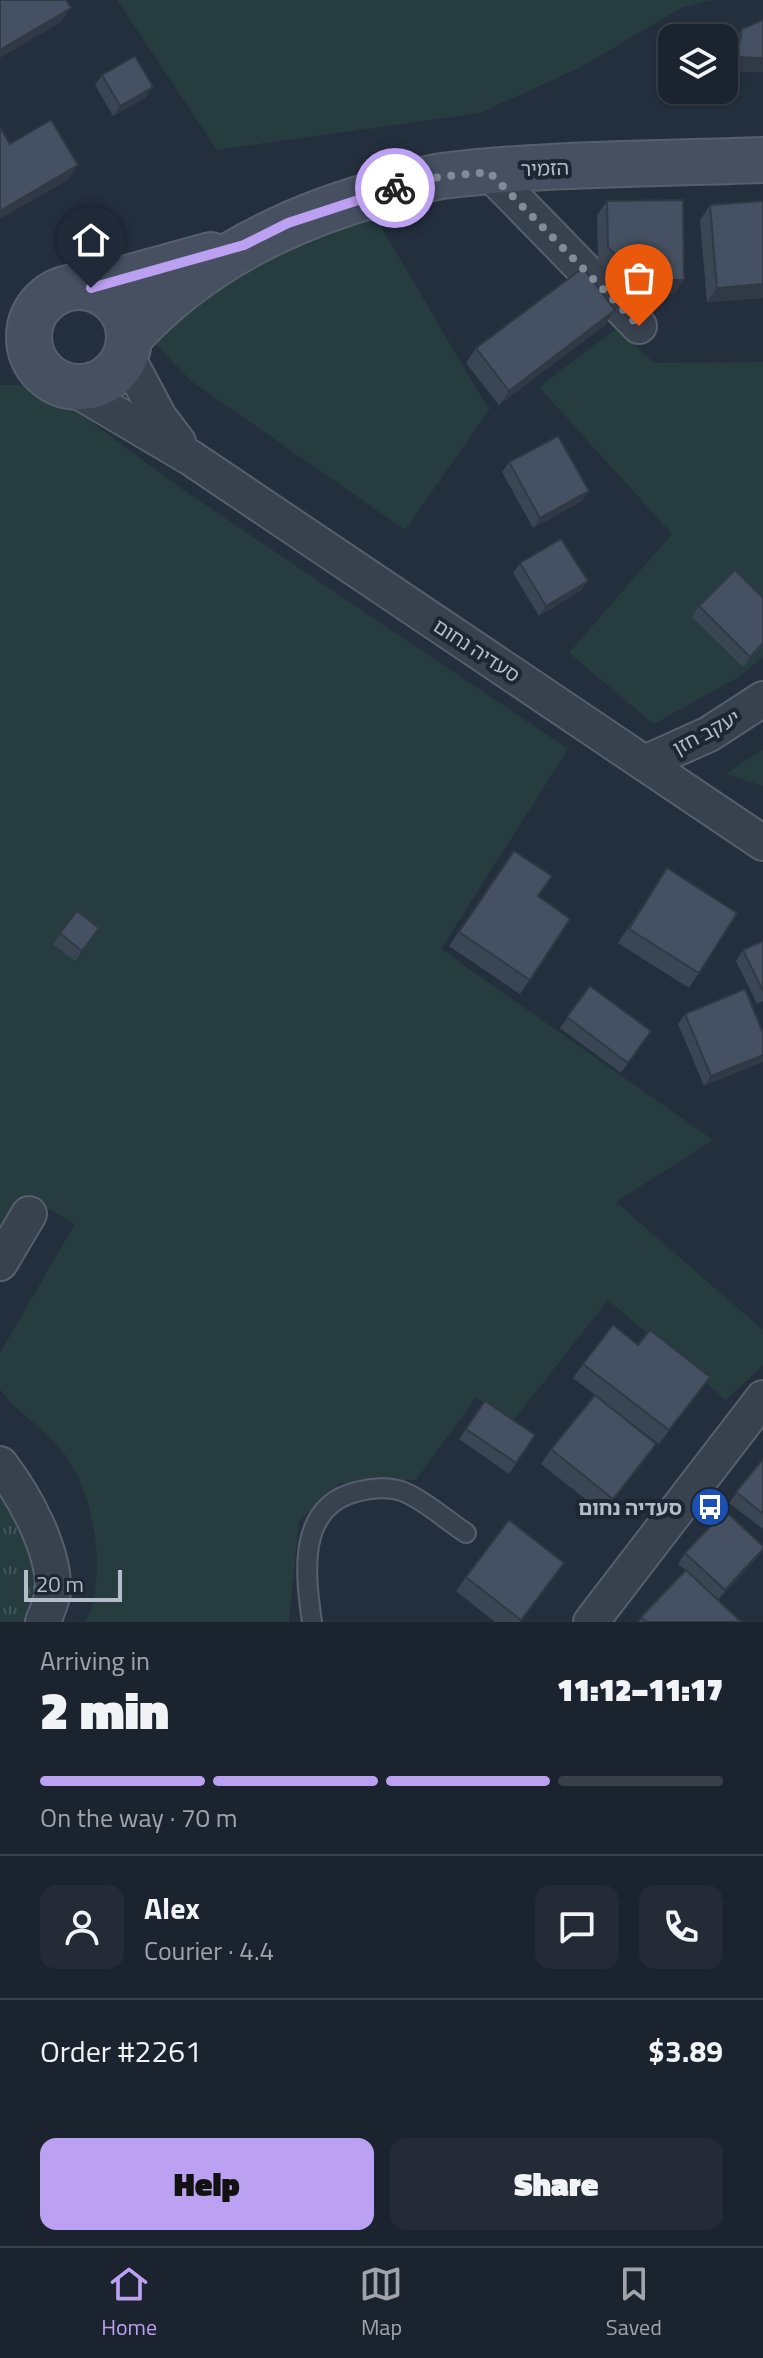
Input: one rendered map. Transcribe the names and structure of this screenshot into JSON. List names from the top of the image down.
{
  "streets": {
    "street": ["הזמיר", "סעדיה נחום", "יעקב חזן"]
  },
  "crossings": [
    ["הזמיר", "סעדיה נחום"],
    ["סעדיה נחום", "יעקב חזן"]
  ],
  "places": {
    "bus stop": ["סעדיה נחום"]
  },
  "scale_bar": "20 m",
  "page": {
    "scale": "20 m",
    "heading": ["2 min", "Arriving in", "11:12–11:17"],
    "panel": [
      "Alex",
      "Courier · 4.4",
      "Order #2261",
      "$3.89"
    ],
    "bar": "On the way · 70 m",
    "buttons": ["Help", "Share"],
    "tabs": ["Home", "Map", "Saved"]
  }
}
